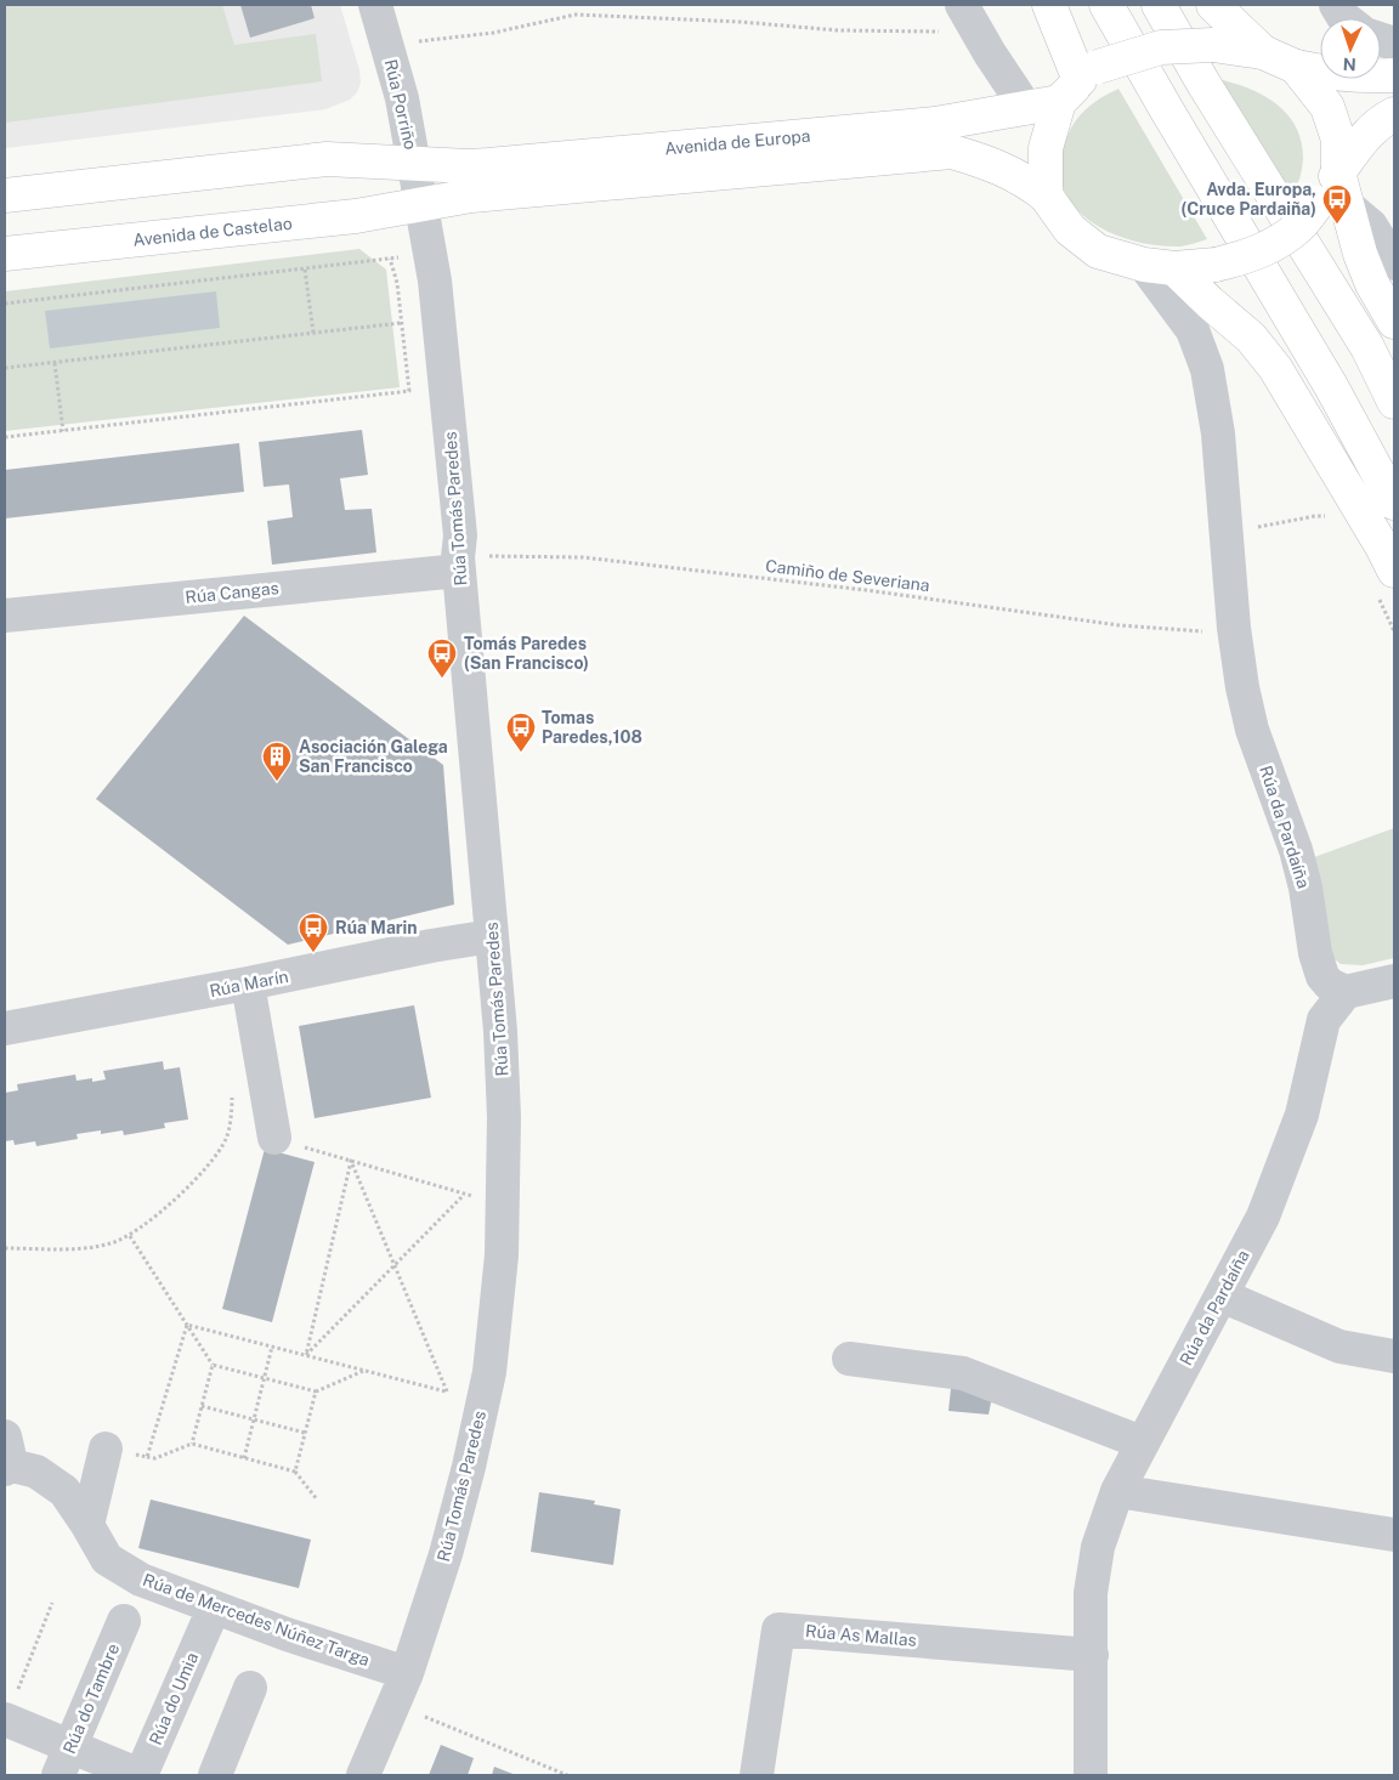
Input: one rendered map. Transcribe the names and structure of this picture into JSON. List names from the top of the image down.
{
  "streets": {
    "main road": ["Avenida de Europa", "Avenida de Castelao"],
    "street": [
      "Rúa Porriño",
      "Rúa Tomás Paredes",
      "Rúa Cangas",
      "Rúa da Pardaíña",
      "Rúa Marín",
      "Rúa de Mercedes Núñez Targa",
      "Rúa As Mallas",
      "Rúa do Tambre",
      "Rúa do Umia"
    ],
    "path": ["Camiño de Severiana"]
  },
  "crossings": [
    ["Rúa Porriño", "Avenida de Europa"],
    ["Rúa Porriño", "Avenida de Castelao"],
    ["Rúa Porriño", "Rúa Tomás Paredes"],
    ["Avenida de Europa", "Avenida de Castelao"],
    ["Avenida de Europa", "Rúa Tomás Paredes"],
    ["Avenida de Castelao", "Rúa Tomás Paredes"],
    ["Rúa Tomás Paredes", "Camiño de Severiana"],
    ["Rúa Tomás Paredes", "Rúa Cangas"],
    ["Rúa Tomás Paredes", "Rúa Marín"],
    ["Rúa Tomás Paredes", "Rúa de Mercedes Núñez Targa"],
    ["Camiño de Severiana", "Rúa Cangas"],
    ["Camiño de Severiana", "Rúa da Pardaíña"],
    ["Rúa da Pardaíña", "Rúa As Mallas"]
  ],
  "places": {
    "bus stop": [
      "Avda. Europa, (Cruce Pardaiña)",
      "Tomás Paredes (San Francisco)",
      "Tomas Paredes,108",
      "Rúa Marin"
    ],
    "building": ["Asociación Galega San Francisco"]
  },
  "north": "bottom"
}
